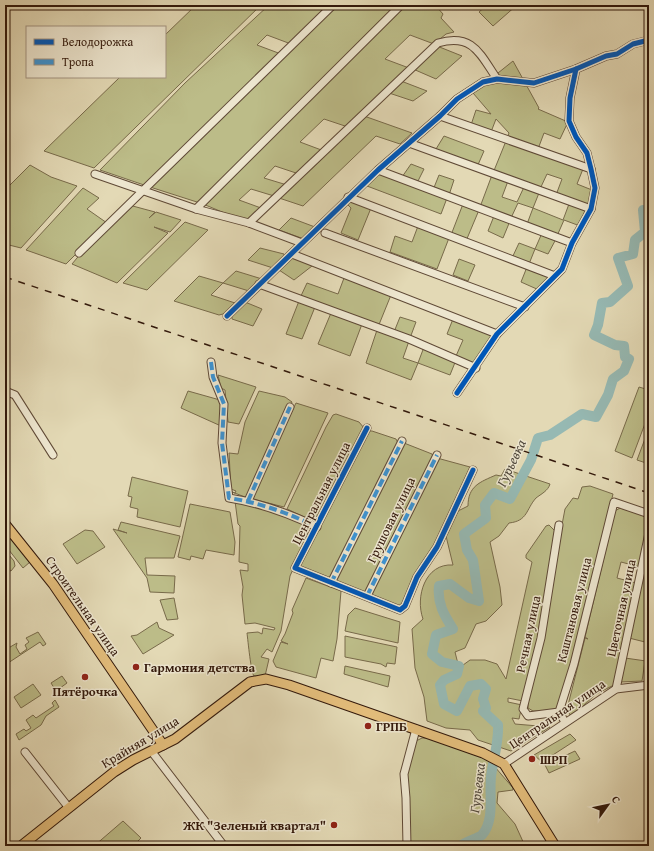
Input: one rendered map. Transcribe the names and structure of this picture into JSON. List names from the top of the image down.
{
  "streets": {
    "main road": ["Строительная улица", "Крайняя улица"],
    "street": [
      "Центральная улица",
      "Грушовая улица",
      "Цветочная улица",
      "Каштановая улица",
      "Речная улица"
    ]
  },
  "crossings": [
    ["Центральная улица", "Цветочная улица"],
    ["Центральная улица", "Крайняя улица"],
    ["Строительная улица", "Крайняя улица"],
    ["Каштановая улица", "Речная улица"]
  ],
  "water": ["Гурьевка"],
  "places": [
    "Гармония детства",
    "Пятёрочка",
    "ГРПБ",
    "ШРП",
    "ЖК \"Зеленый квартал\""
  ],
  "legend": ["Велодорожка", "Тропа"],
  "north": "top right"
}
